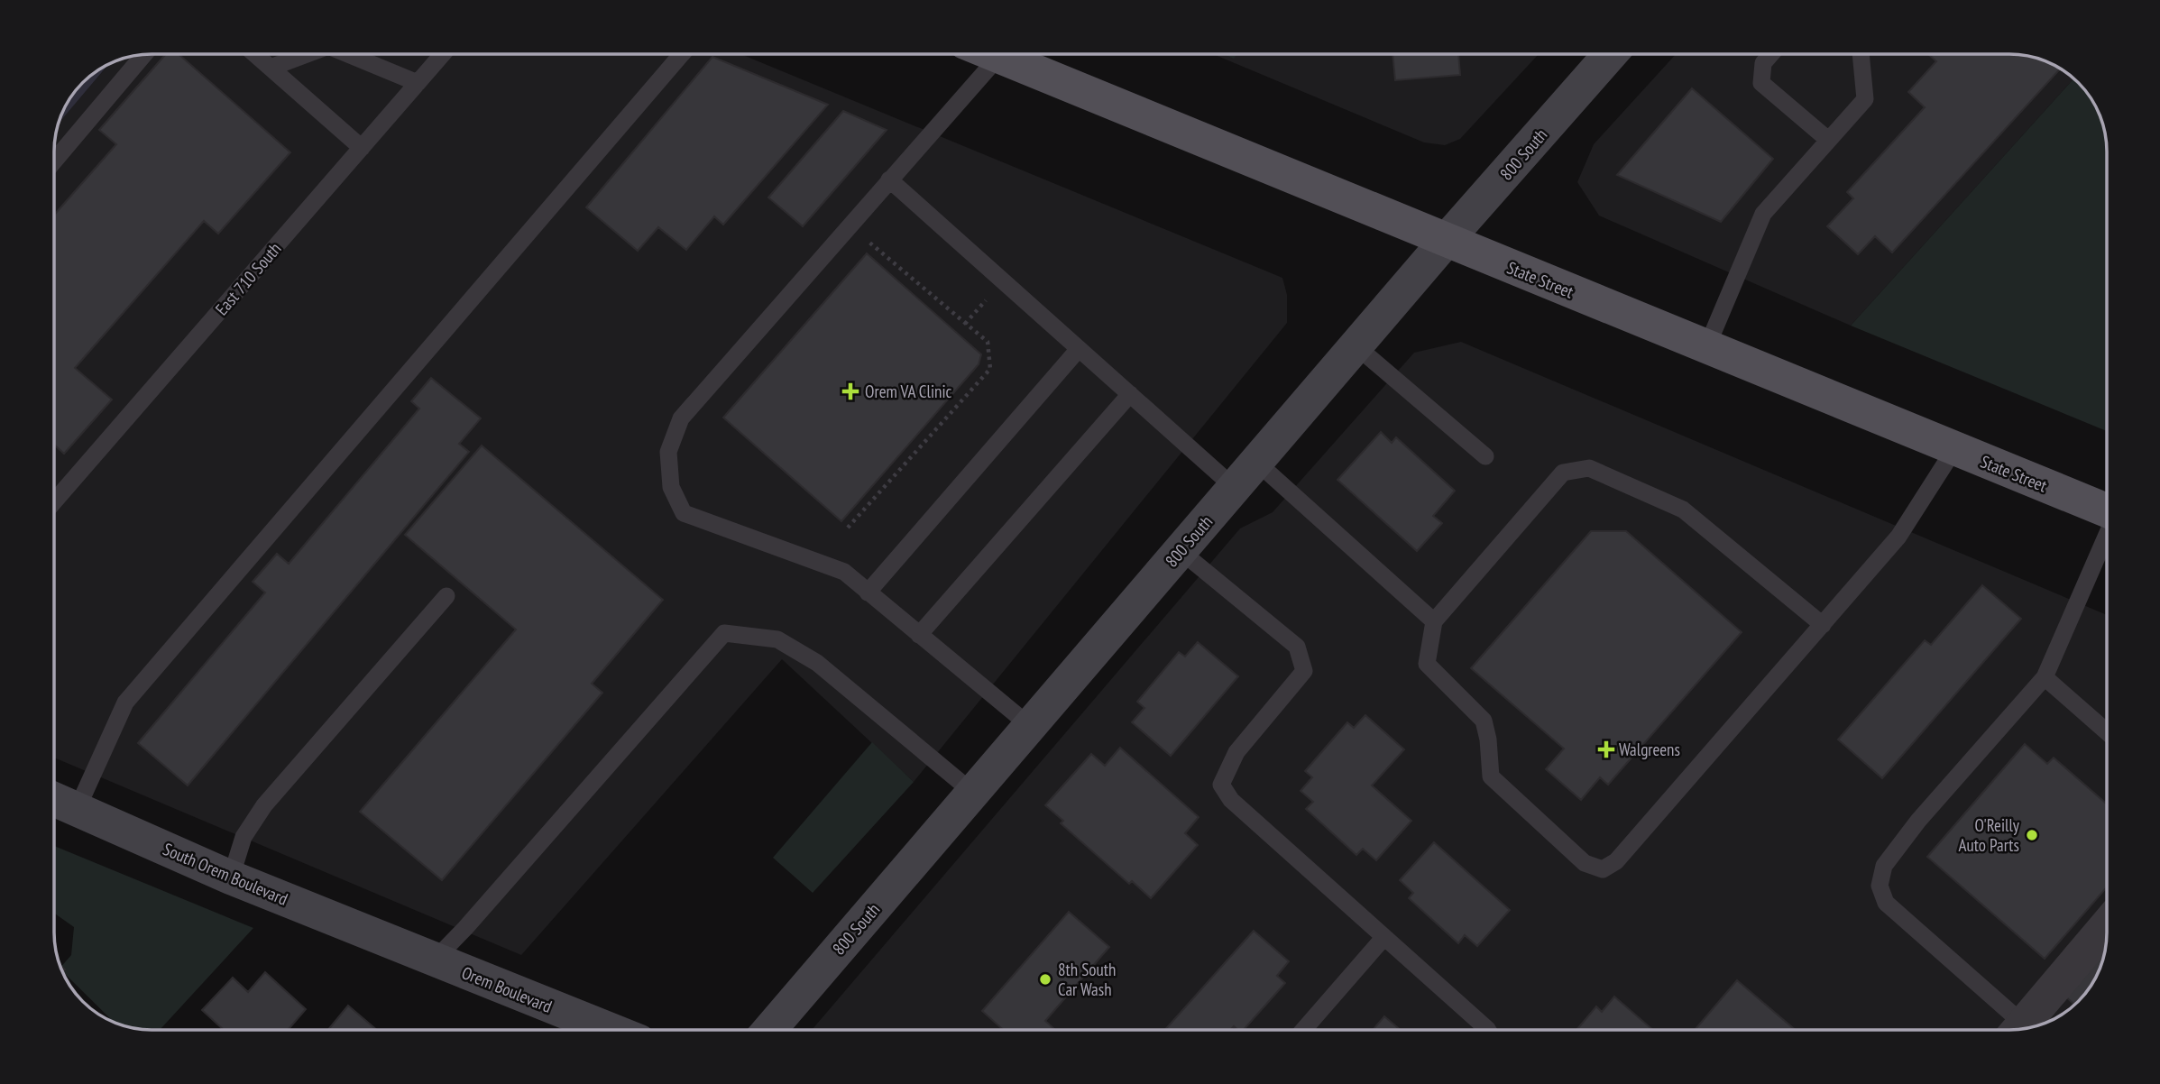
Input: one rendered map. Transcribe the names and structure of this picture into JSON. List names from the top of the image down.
{
  "streets": {
    "main road": [
      "800 South",
      "State Street",
      "South Orem Boulevard",
      "Orem Boulevard"
    ],
    "lane": ["East 710 South"]
  },
  "crossings": [
    ["800 South", "State Street"],
    ["South Orem Boulevard", "Orem Boulevard"]
  ],
  "places": {
    "health": ["Orem VA Clinic", "Walgreens"],
    "other": ["O'Reilly Auto Parts", "8th South Car Wash"]
  }
}
